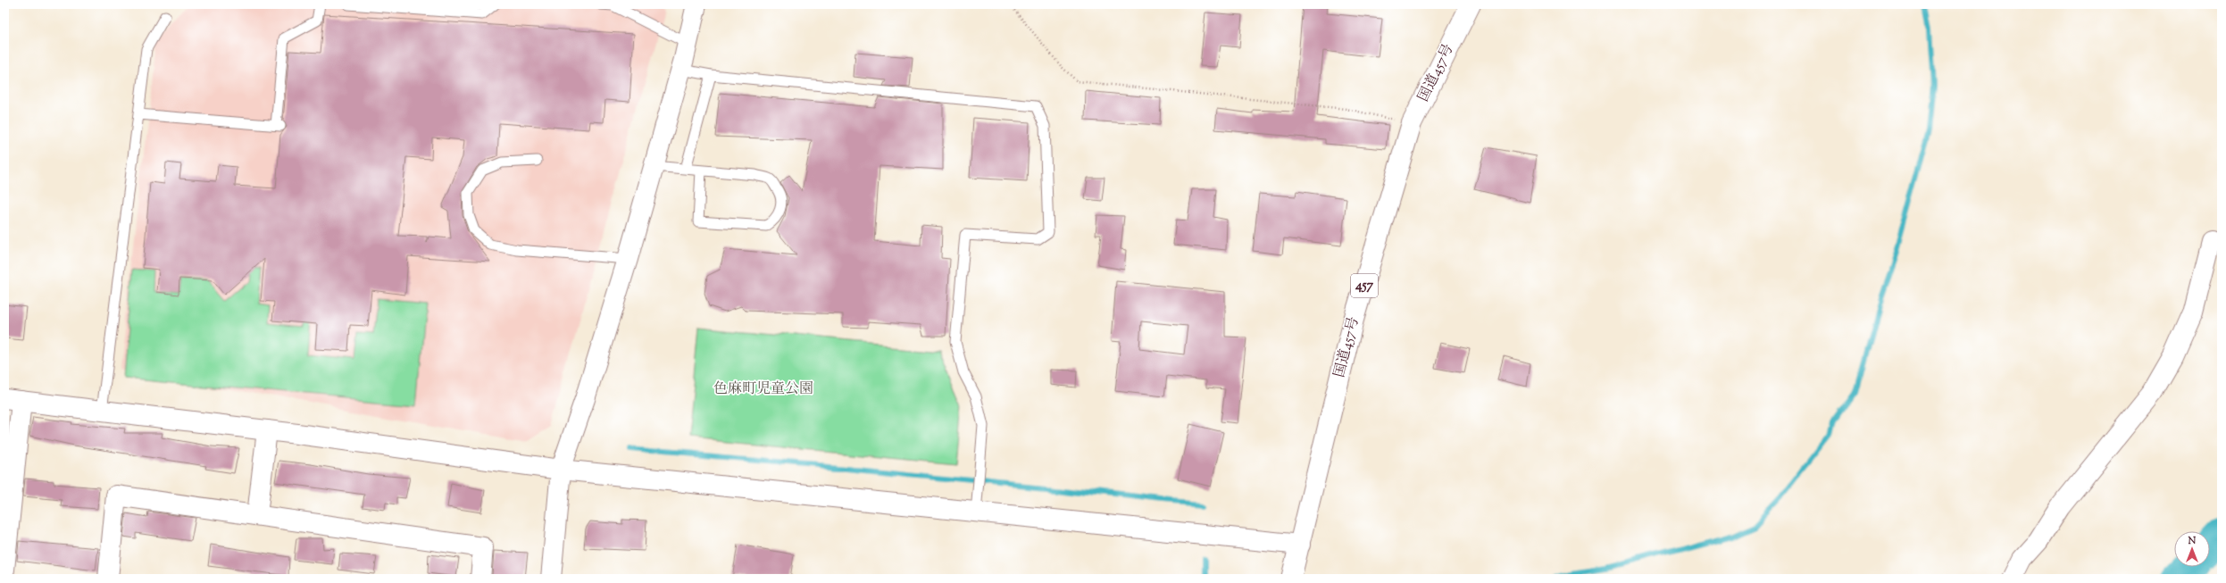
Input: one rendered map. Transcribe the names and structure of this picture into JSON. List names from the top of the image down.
{
  "streets": {
    "main road": ["国道457号", "457"]
  },
  "parks": ["色麻町児童公園"],
  "north": "top"
}
